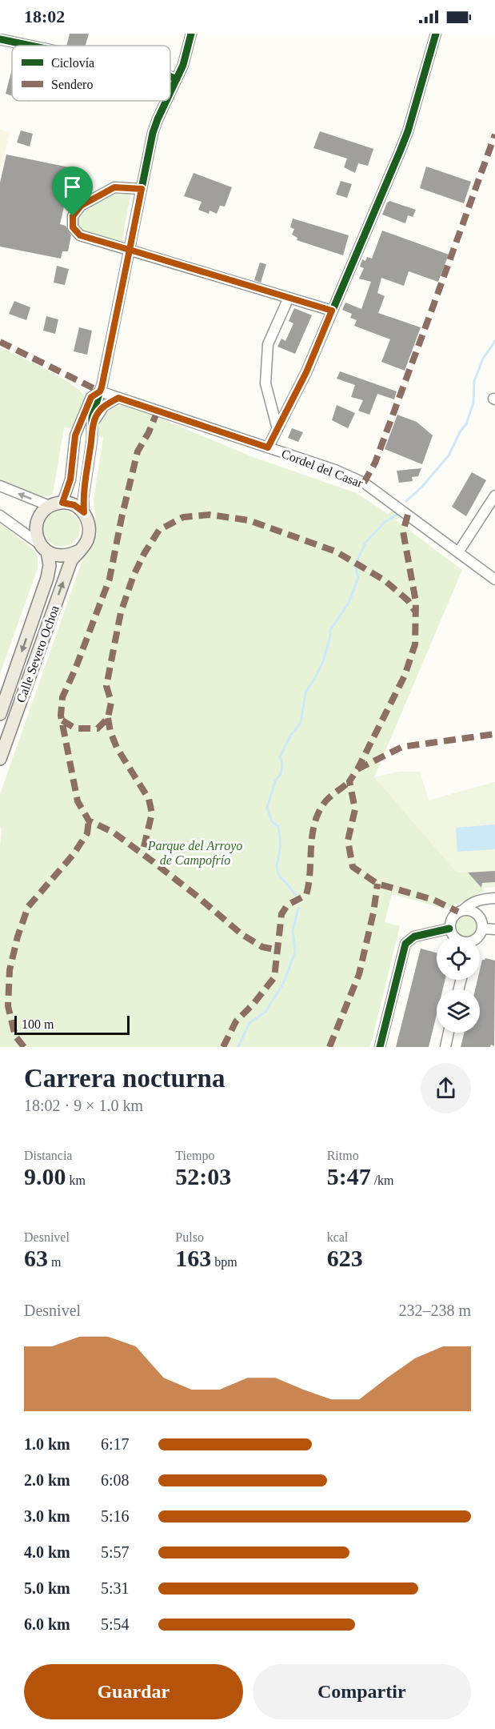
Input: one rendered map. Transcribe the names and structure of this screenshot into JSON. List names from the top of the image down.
{
  "streets": {
    "main road": ["Calle Severo Ochoa"],
    "street": ["Cordel del Casar"]
  },
  "parks": ["Parque del Arroyo de Campofrío"],
  "legend": ["Ciclovía", "Sendero"],
  "scale_bar": "100 m",
  "page": {
    "status": "18:02",
    "scale": "100 m",
    "heading": ["Carrera nocturna", "18:02 · 9 × 1.0 km"],
    "stats": [
      ["Distancia", "9.00 km"],
      ["Tiempo", "52:03"],
      ["Ritmo", "5:47 /km"],
      ["Desnivel", "63 m"],
      ["Pulso", "163 bpm"],
      ["kcal", "623"]
    ],
    "chart": ["Desnivel", "232–238 m"],
    "list": [
      {
        "name": "1.0 km",
        "note": "6:17"
      },
      {
        "name": "2.0 km",
        "note": "6:08"
      },
      {
        "name": "3.0 km",
        "note": "5:16"
      },
      {
        "name": "4.0 km",
        "note": "5:57"
      },
      {
        "name": "5.0 km",
        "note": "5:31"
      },
      {
        "name": "6.0 km",
        "note": "5:54"
      }
    ],
    "buttons": ["Guardar", "Compartir"]
  }
}
